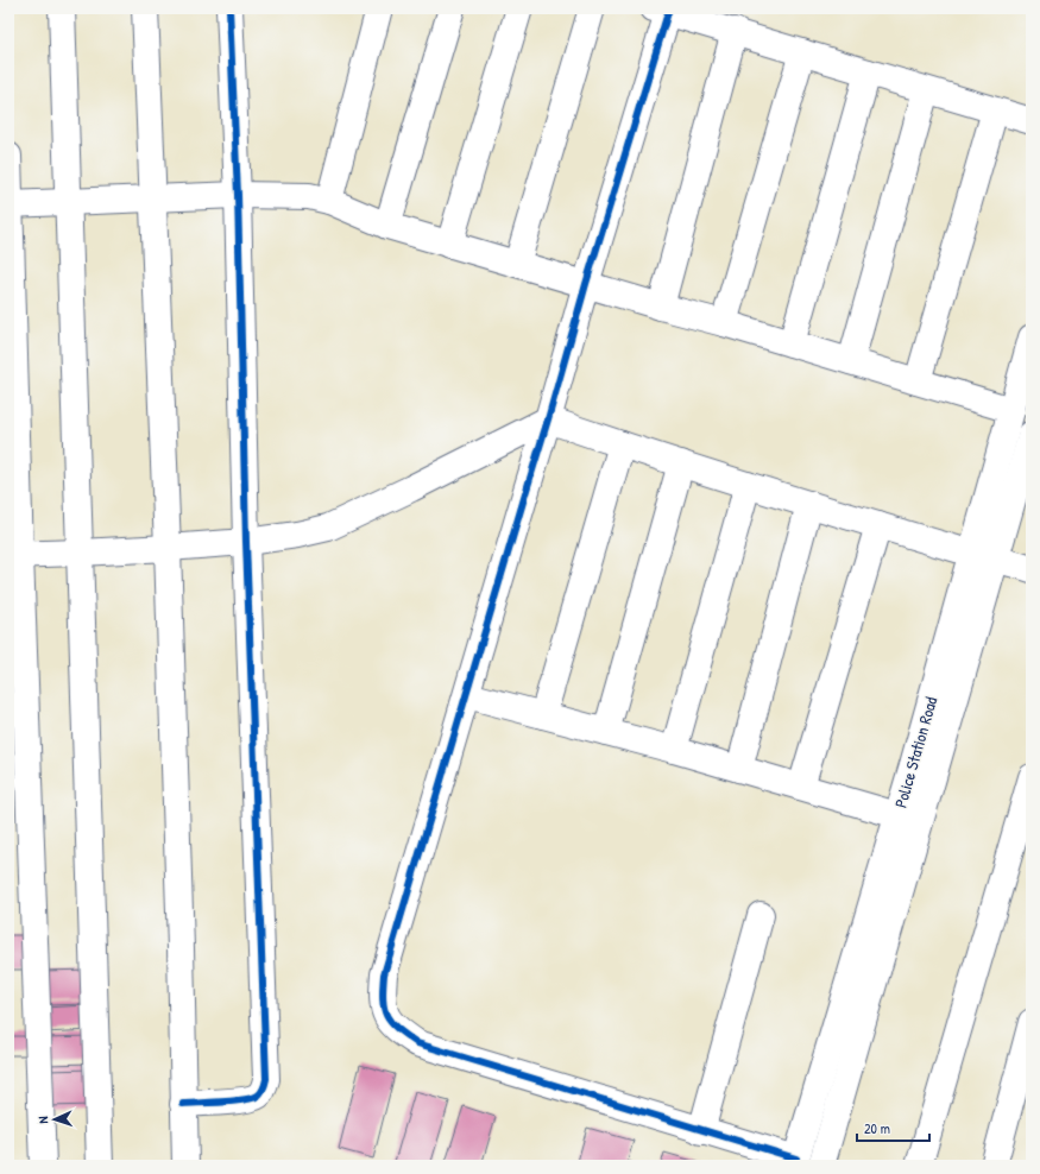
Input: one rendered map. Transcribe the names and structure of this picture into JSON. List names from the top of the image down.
{
  "streets": {
    "street": ["Police Station Road"]
  },
  "scale_bar": "20 m",
  "north": "left"
}
